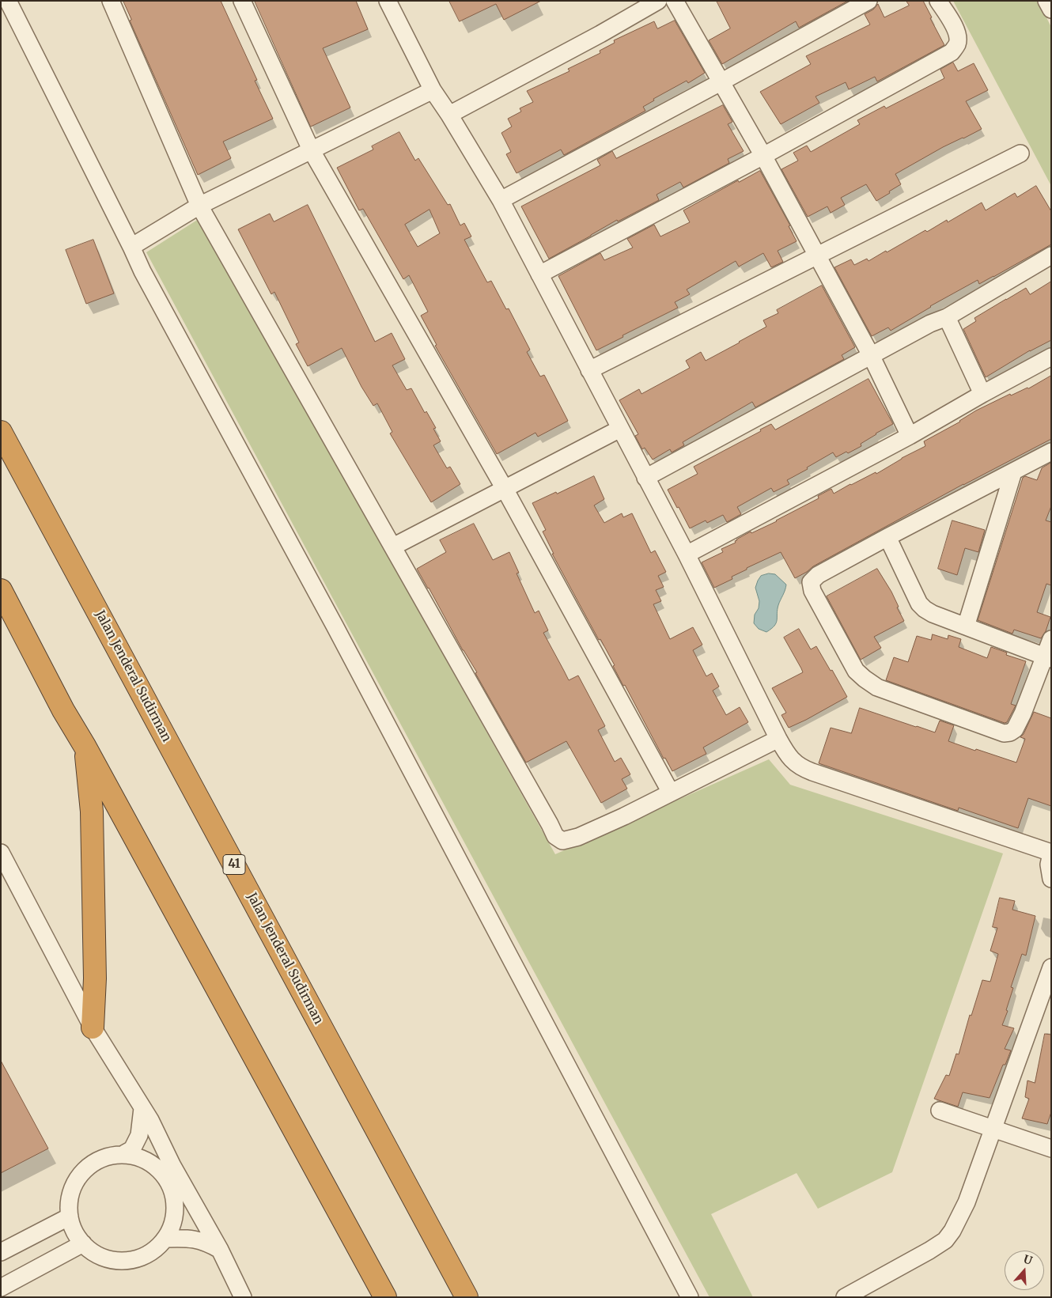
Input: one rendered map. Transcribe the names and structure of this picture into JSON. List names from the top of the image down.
{
  "streets": {
    "highway": ["Jalan Jenderal Sudirman", "41"]
  },
  "north": "top"
}
